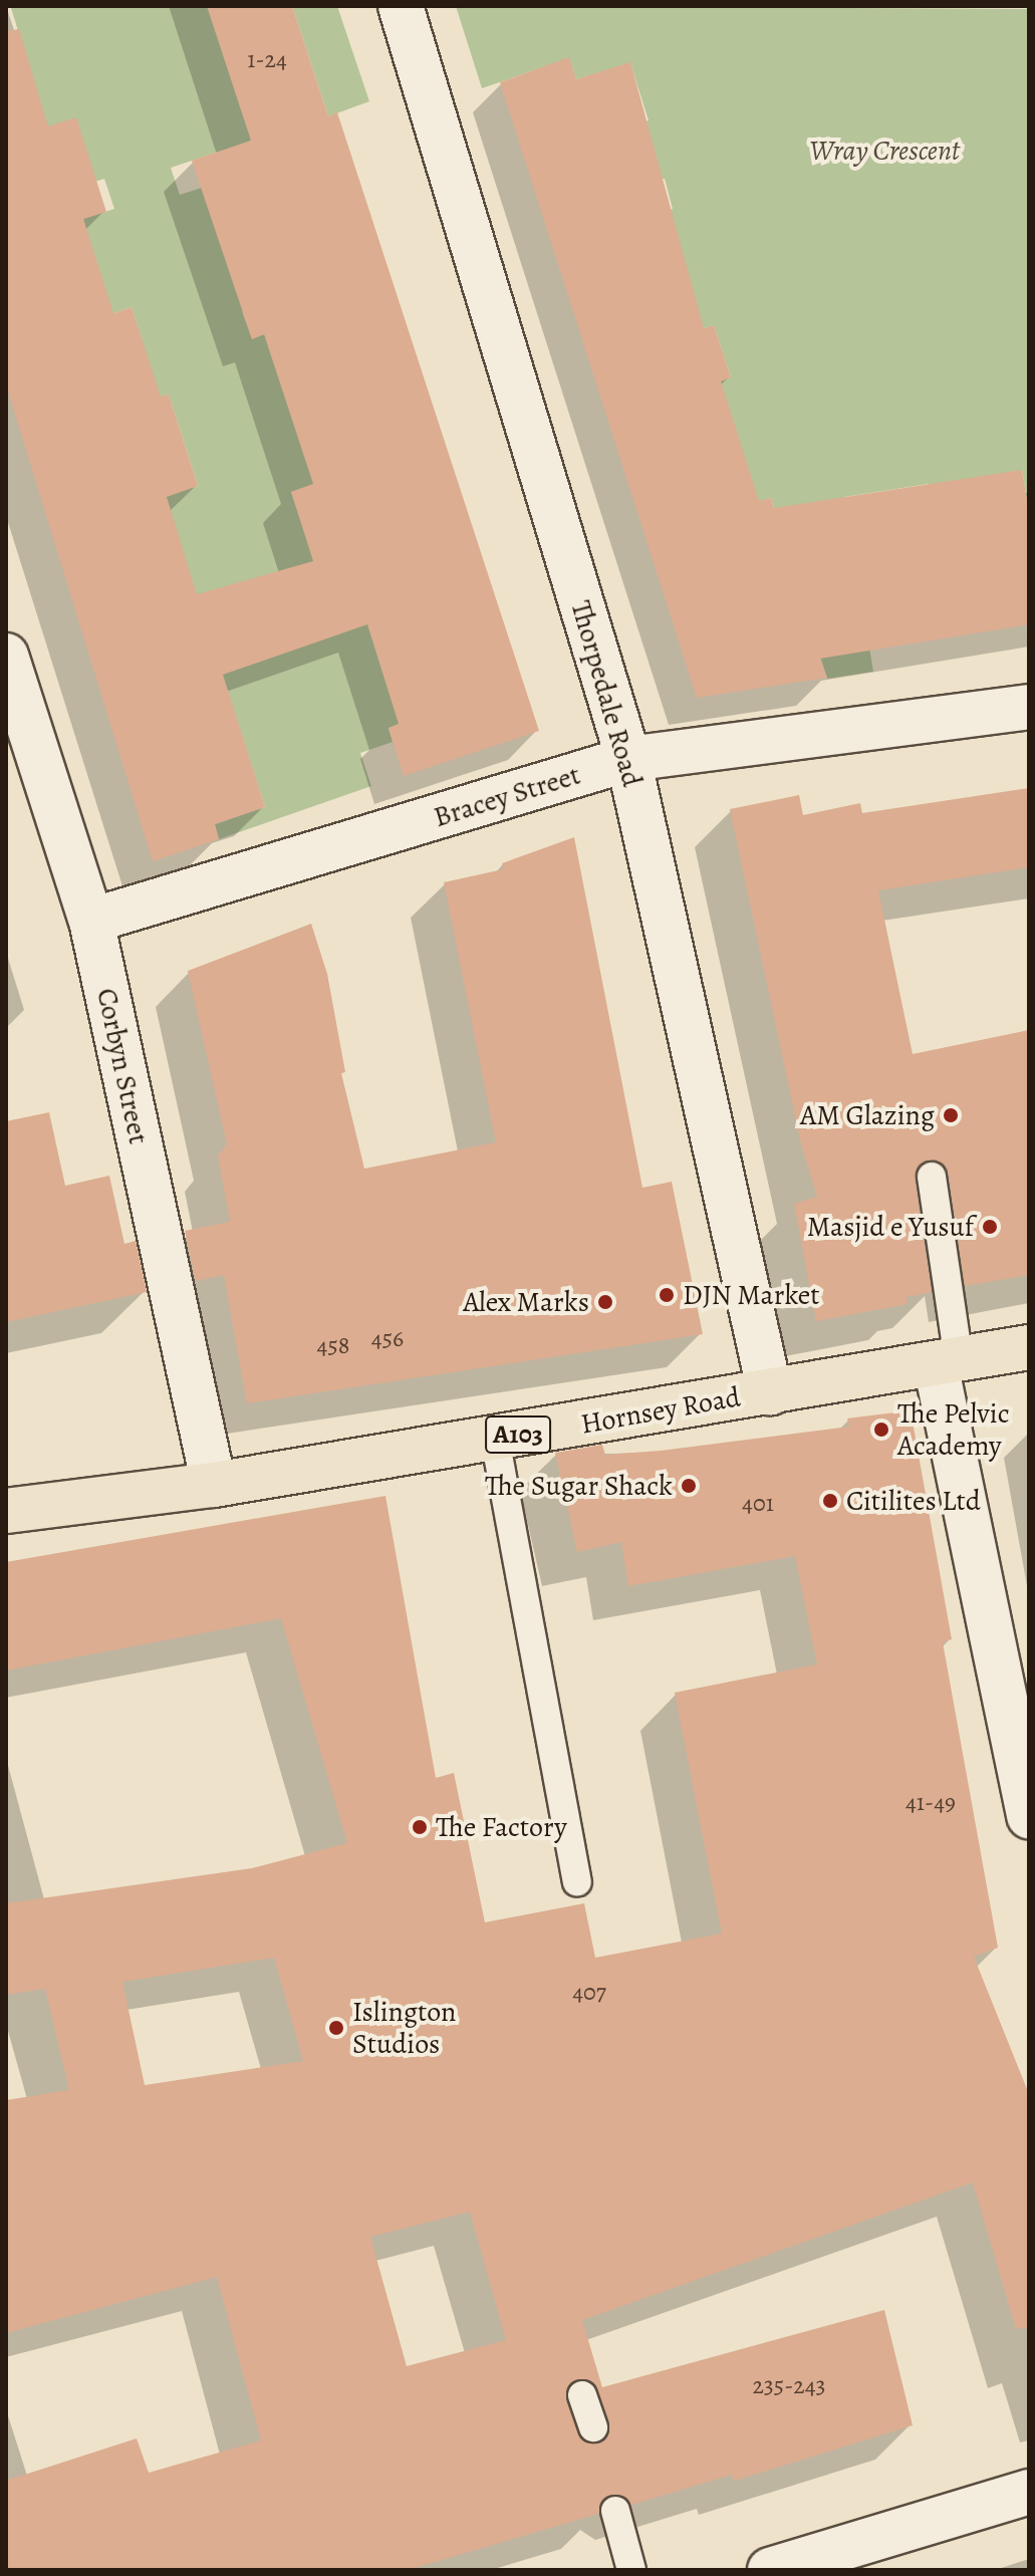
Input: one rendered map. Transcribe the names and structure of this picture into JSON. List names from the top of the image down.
{
  "streets": {
    "main road": ["Hornsey Road", "A103"],
    "street": ["Thorpedale Road", "Bracey Street", "Corbyn Street"]
  },
  "crossings": [
    ["Thorpedale Road", "Bracey Street"],
    ["Thorpedale Road", "Hornsey Road"],
    ["Bracey Street", "Corbyn Street"],
    ["Corbyn Street", "Hornsey Road"]
  ],
  "parks": ["Wray Crescent"],
  "places": [
    "AM Glazing",
    "Masjid e Yusuf",
    "DJN Market",
    "Alex Marks",
    "The Pelvic Academy",
    "The Sugar Shack",
    "Citilites Ltd",
    "The Factory",
    "Islington Studios"
  ],
  "house_numbers": [
    "1-24",
    "456",
    "458",
    "401",
    "41-49",
    "407",
    "235-243"
  ]
}
